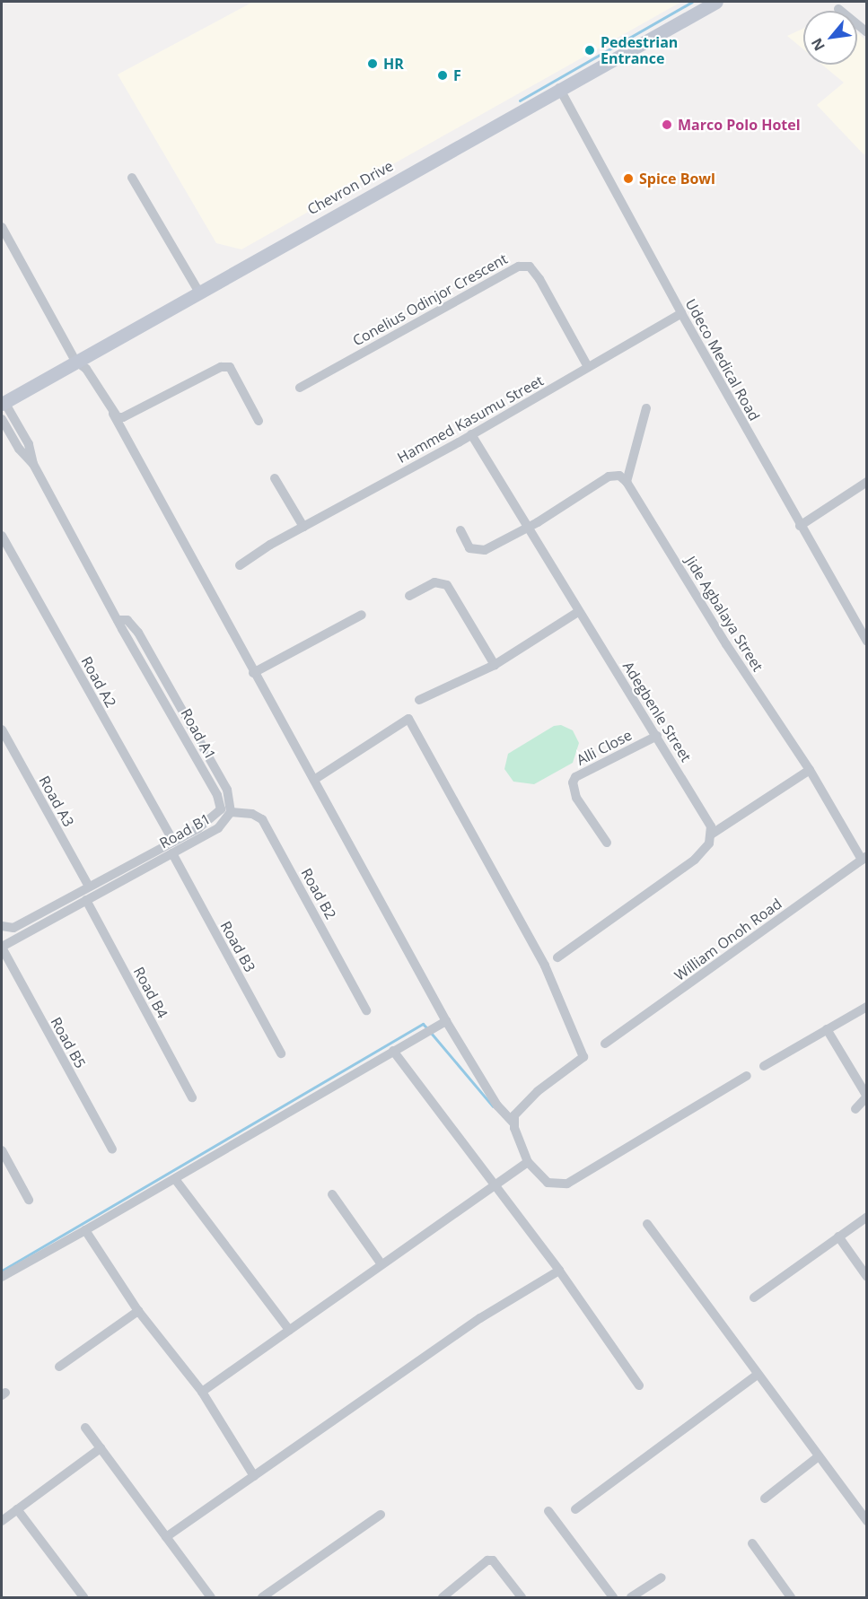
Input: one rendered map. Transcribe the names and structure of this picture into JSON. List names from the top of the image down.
{
  "streets": {
    "main road": ["Chevron Drive"],
    "street": [
      "Conelius Odinjor Crescent",
      "Udeco Medical Road",
      "Hammed Kasumu Street",
      "Jide Agbalaya Street",
      "Road A2",
      "Adegbenle Street",
      "Road A1",
      "Alli Close",
      "Road A3",
      "Road B1",
      "Road B2",
      "William Onoh Road",
      "Road B3",
      "Road B4",
      "Road B5"
    ]
  },
  "crossings": [
    ["Chevron Drive", "Udeco Medical Road"],
    ["Conelius Odinjor Crescent", "Hammed Kasumu Street"],
    ["Udeco Medical Road", "Hammed Kasumu Street"],
    ["Hammed Kasumu Street", "Adegbenle Street"],
    ["Jide Agbalaya Street", "William Onoh Road"],
    ["Road A2", "Road A1"],
    ["Adegbenle Street", "Alli Close"],
    ["Road A1", "Road A3"],
    ["Road A1", "Road B1"],
    ["Road B1", "Road B2"],
    ["Road B1", "Road B3"],
    ["Road B1", "Road B4"],
    ["Road B1", "Road B5"]
  ],
  "places": [
    "Pedestrian Entrance",
    "HR",
    "F",
    "Marco Polo Hotel",
    "Spice Bowl"
  ],
  "north": "bottom left"
}
